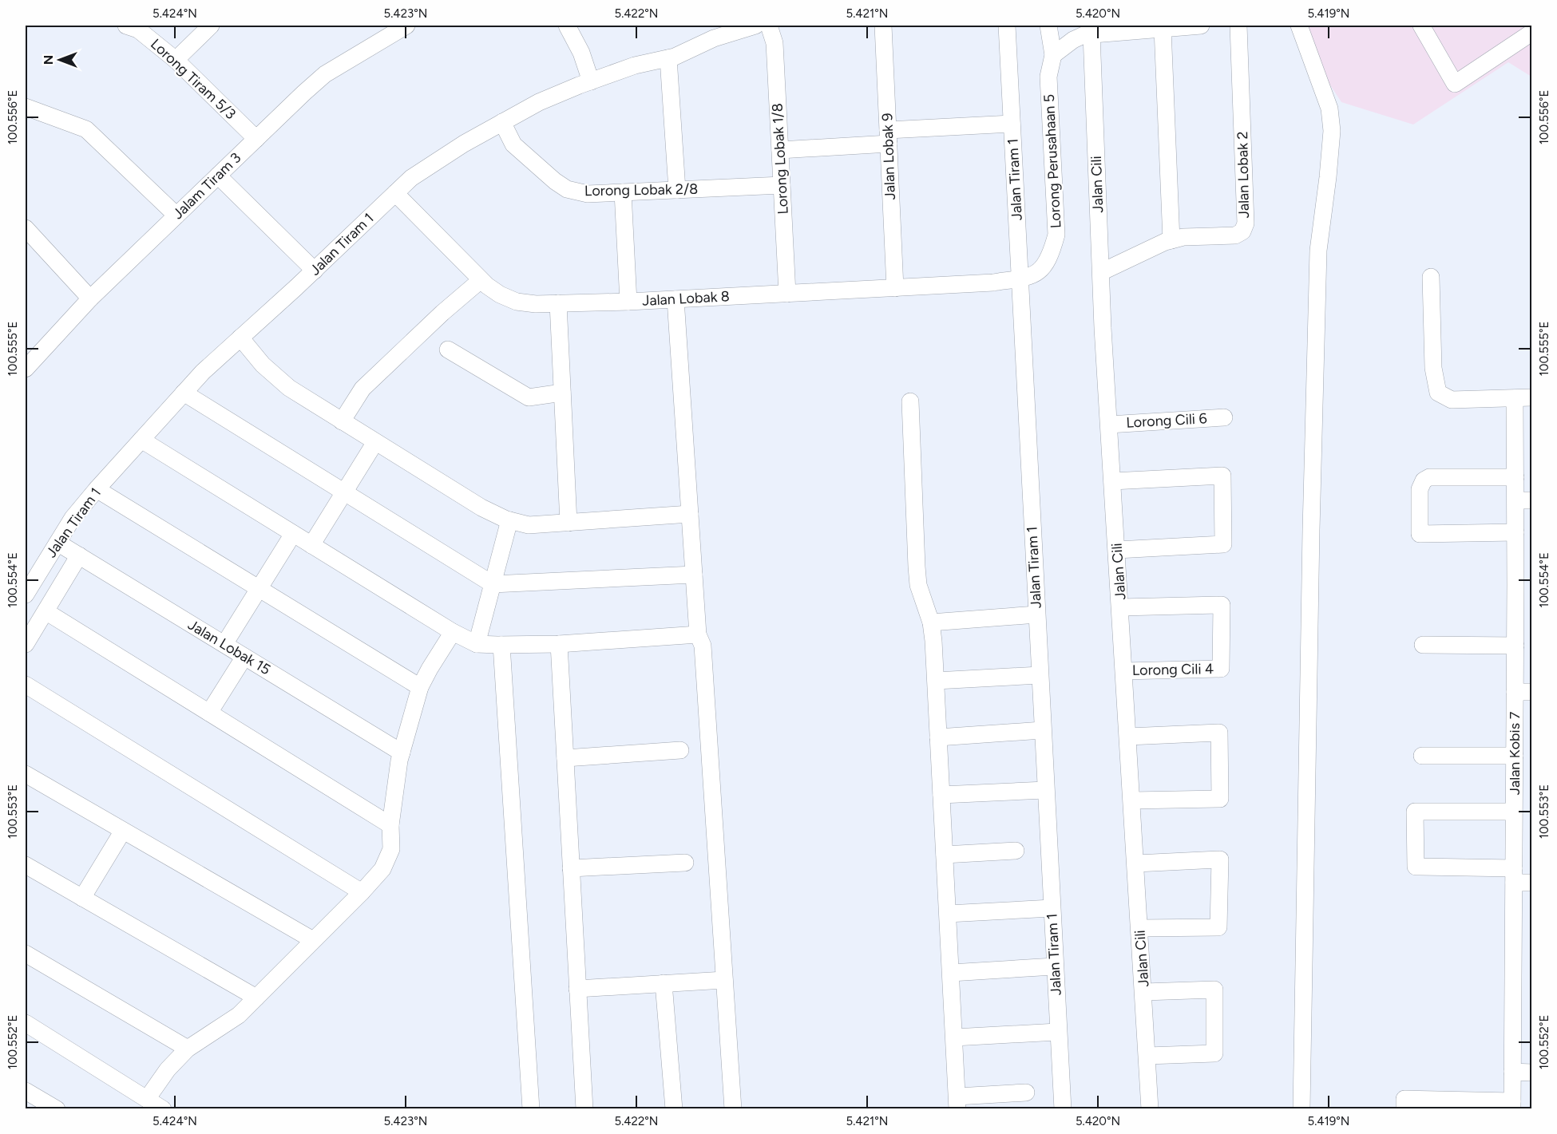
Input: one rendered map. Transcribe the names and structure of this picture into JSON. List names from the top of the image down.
{
  "streets": {
    "street": [
      "Lorong Tiram 5/3",
      "Jalan Lobak 9",
      "Lorong Lobak 1/8",
      "Lorong Perusahaan 5",
      "Jalan Lobak 2",
      "Jalan Tiram 1",
      "Jalan Cili",
      "Jalam Tiram 3",
      "Lorong Lobak 2/8",
      "Jalan Lobak 8",
      "Lorong Cili 6",
      "Jalan Lobak 15",
      "Lorong Cili 4",
      "Jalan Kobis 7"
    ]
  },
  "crossings": [
    ["Lorong Tiram 5/3", "Jalam Tiram 3"],
    ["Jalan Lobak 9", "Jalan Lobak 8"],
    ["Lorong Lobak 1/8", "Lorong Lobak 2/8"],
    ["Lorong Lobak 1/8", "Jalan Lobak 8"],
    ["Lorong Perusahaan 5", "Jalan Tiram 1"],
    ["Lorong Perusahaan 5", "Jalan Lobak 8"],
    ["Jalan Lobak 2", "Jalan Cili"],
    ["Jalan Tiram 1", "Lorong Lobak 2/8"],
    ["Jalan Tiram 1", "Jalan Lobak 8"],
    ["Jalan Tiram 1", "Jalan Lobak 15"],
    ["Jalan Cili", "Lorong Cili 6"],
    ["Jalan Cili", "Lorong Cili 4"]
  ],
  "north": "left",
  "coordinates": [
    "5.424°N",
    "5.423°N",
    "5.422°N",
    "5.421°N",
    "5.420°N",
    "5.419°N",
    "100.556°E",
    "100.555°E",
    "100.554°E",
    "100.553°E",
    "100.552°E"
  ]
}
